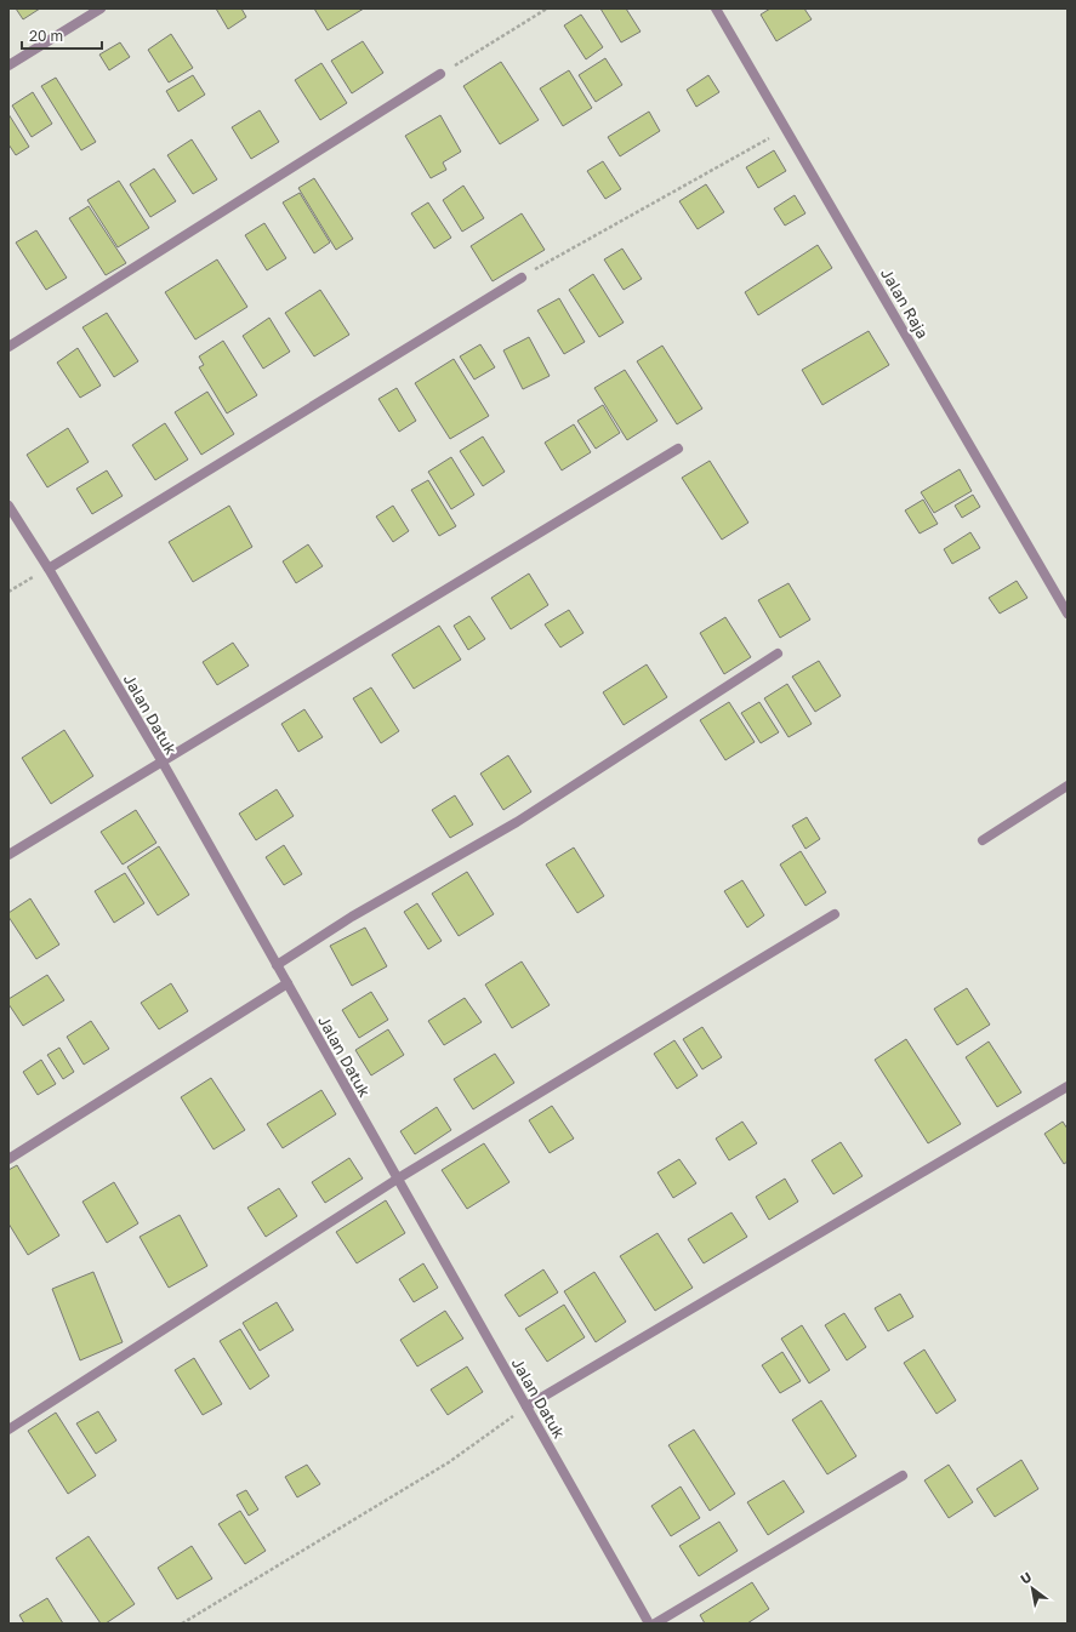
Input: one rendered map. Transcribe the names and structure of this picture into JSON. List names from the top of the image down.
{
  "streets": {
    "street": ["Jalan Raja", "Jalan Datuk"]
  },
  "scale_bar": "20 m",
  "north": "top left"
}
